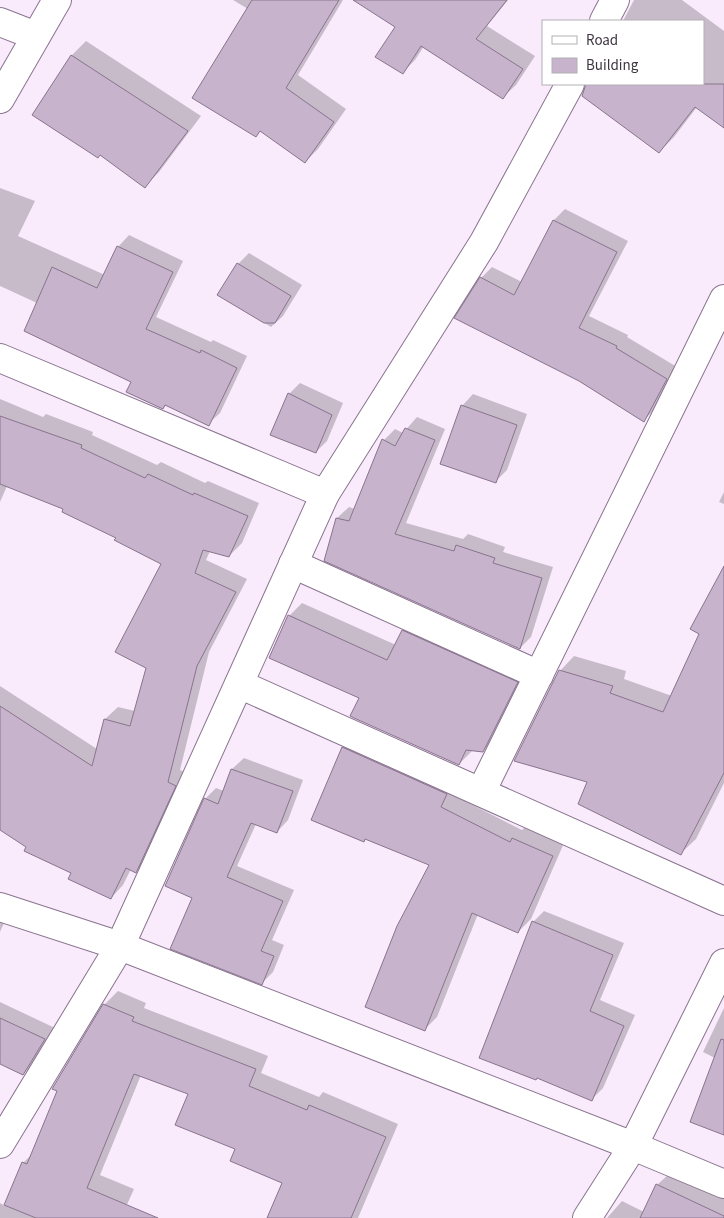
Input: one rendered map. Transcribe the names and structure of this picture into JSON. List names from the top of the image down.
{
  "legend": ["Road", "Building"]
}
